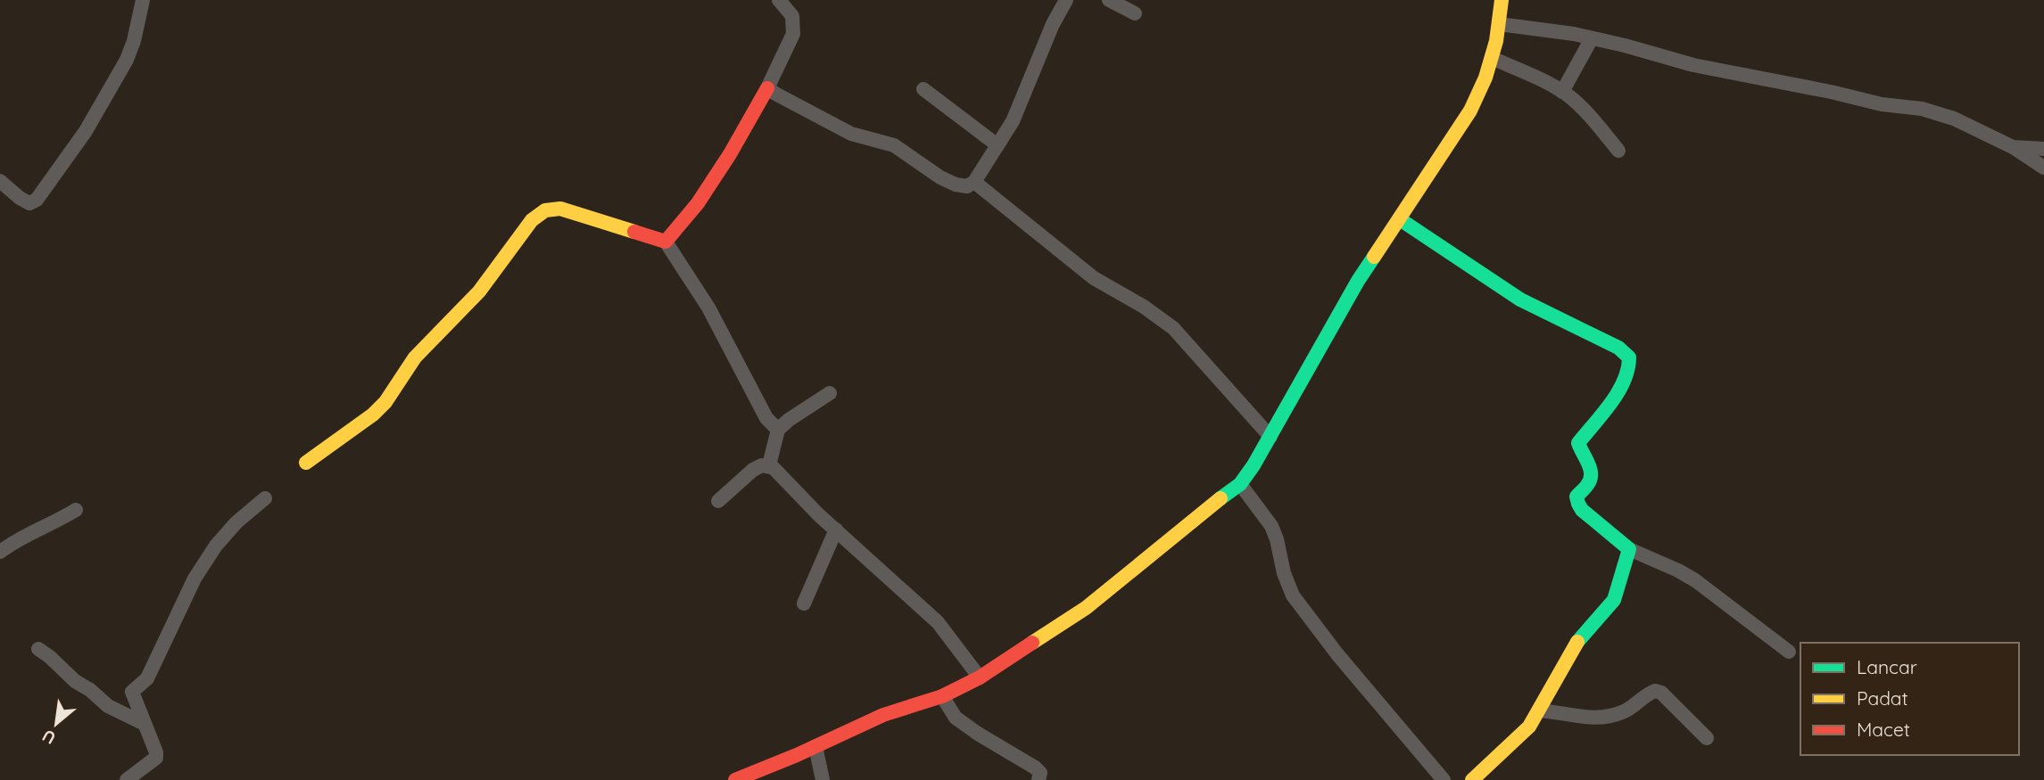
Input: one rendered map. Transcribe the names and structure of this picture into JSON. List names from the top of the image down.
{
  "legend": ["Lancar", "Padat", "Macet"],
  "north": "bottom left"
}
